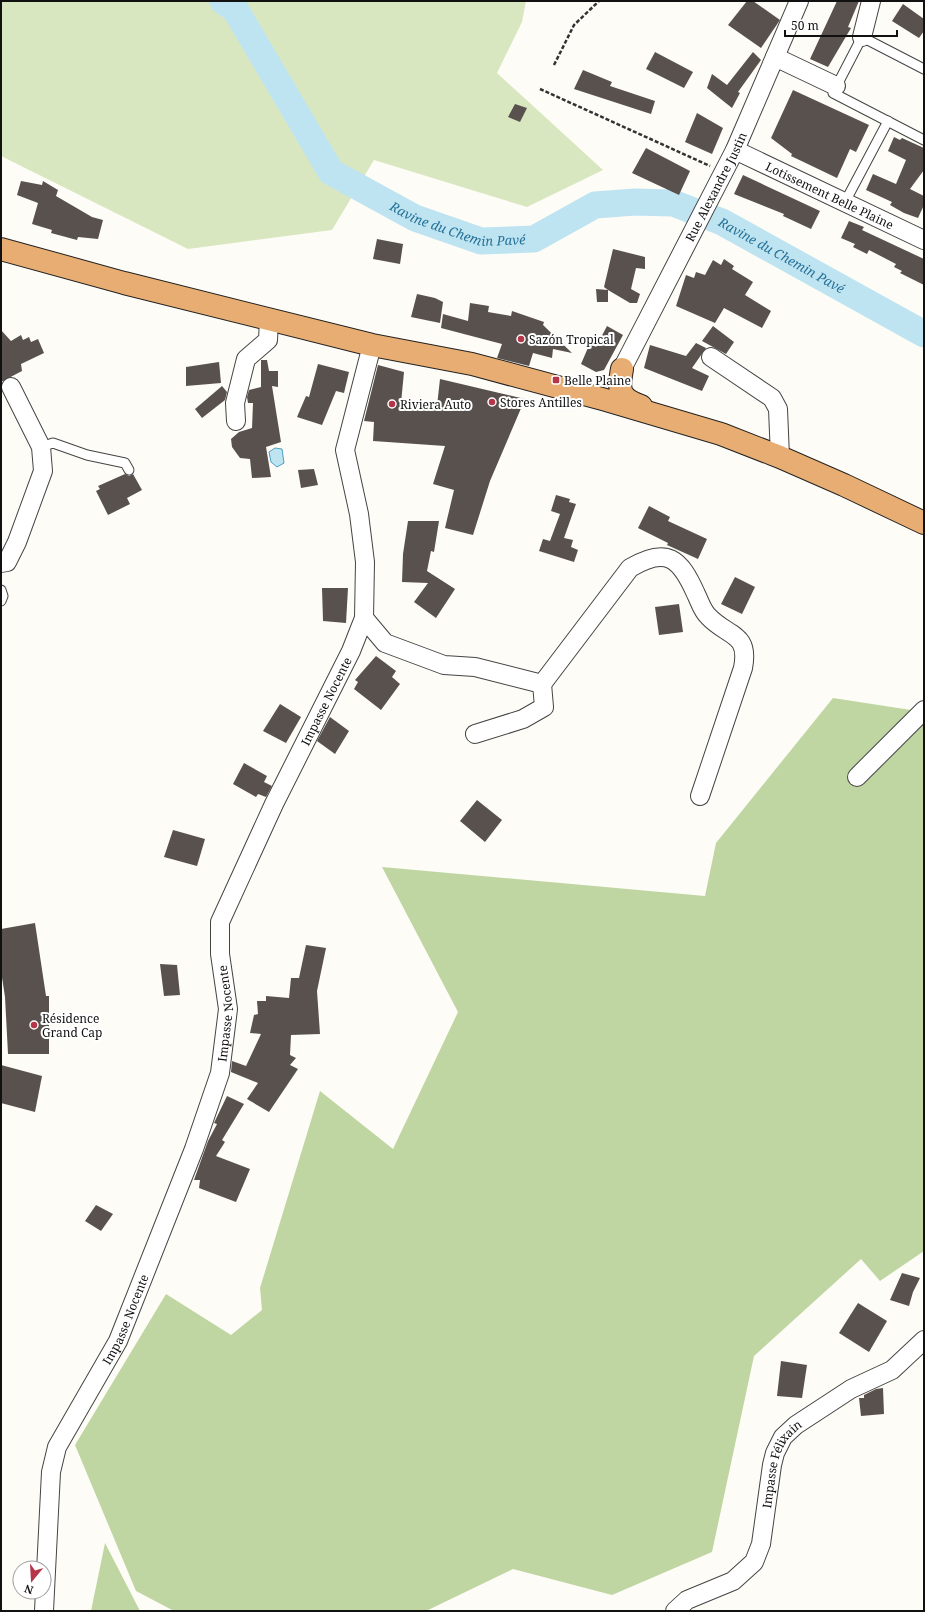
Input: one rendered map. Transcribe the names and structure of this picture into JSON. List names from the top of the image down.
{
  "streets": {
    "street": [
      "Rue Alexandre Justin",
      "Lotissement Belle Plaine",
      "Impasse Nocente",
      "Impasse Félixain"
    ]
  },
  "crossings": [
    ["Rue Alexandre Justin", "Lotissement Belle Plaine"]
  ],
  "water": ["Ravine du Chemin Pavé"],
  "places": {
    "other": [
      "Sazón Tropical",
      "Stores Antilles",
      "Riviera Auto",
      "Résidence Grand Cap"
    ],
    "transit": ["Belle Plaine"]
  },
  "scale_bar": "50 m",
  "north": "bottom"
}
